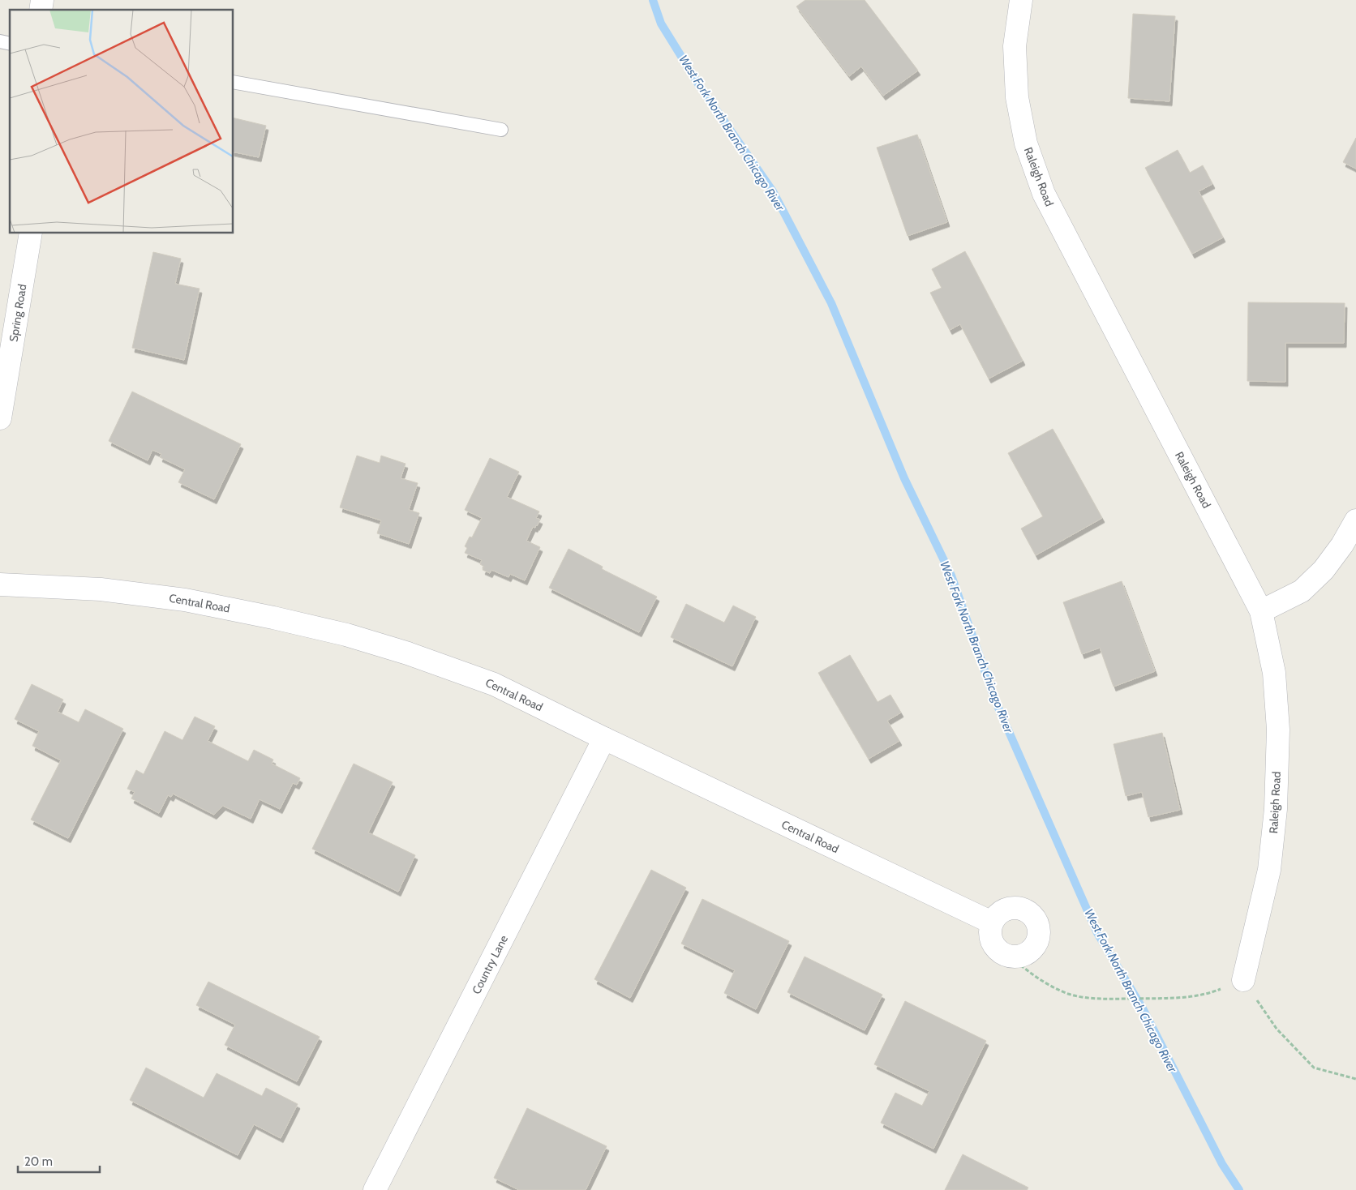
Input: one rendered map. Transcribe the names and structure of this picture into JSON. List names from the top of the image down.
{
  "streets": {
    "street": [
      "Raleigh Road",
      "Spring Road",
      "Central Road",
      "Country Lane"
    ]
  },
  "crossings": [
    ["Central Road", "Country Lane"]
  ],
  "water": ["West Fork North Branch Chicago River"],
  "scale_bar": "20 m"
}
